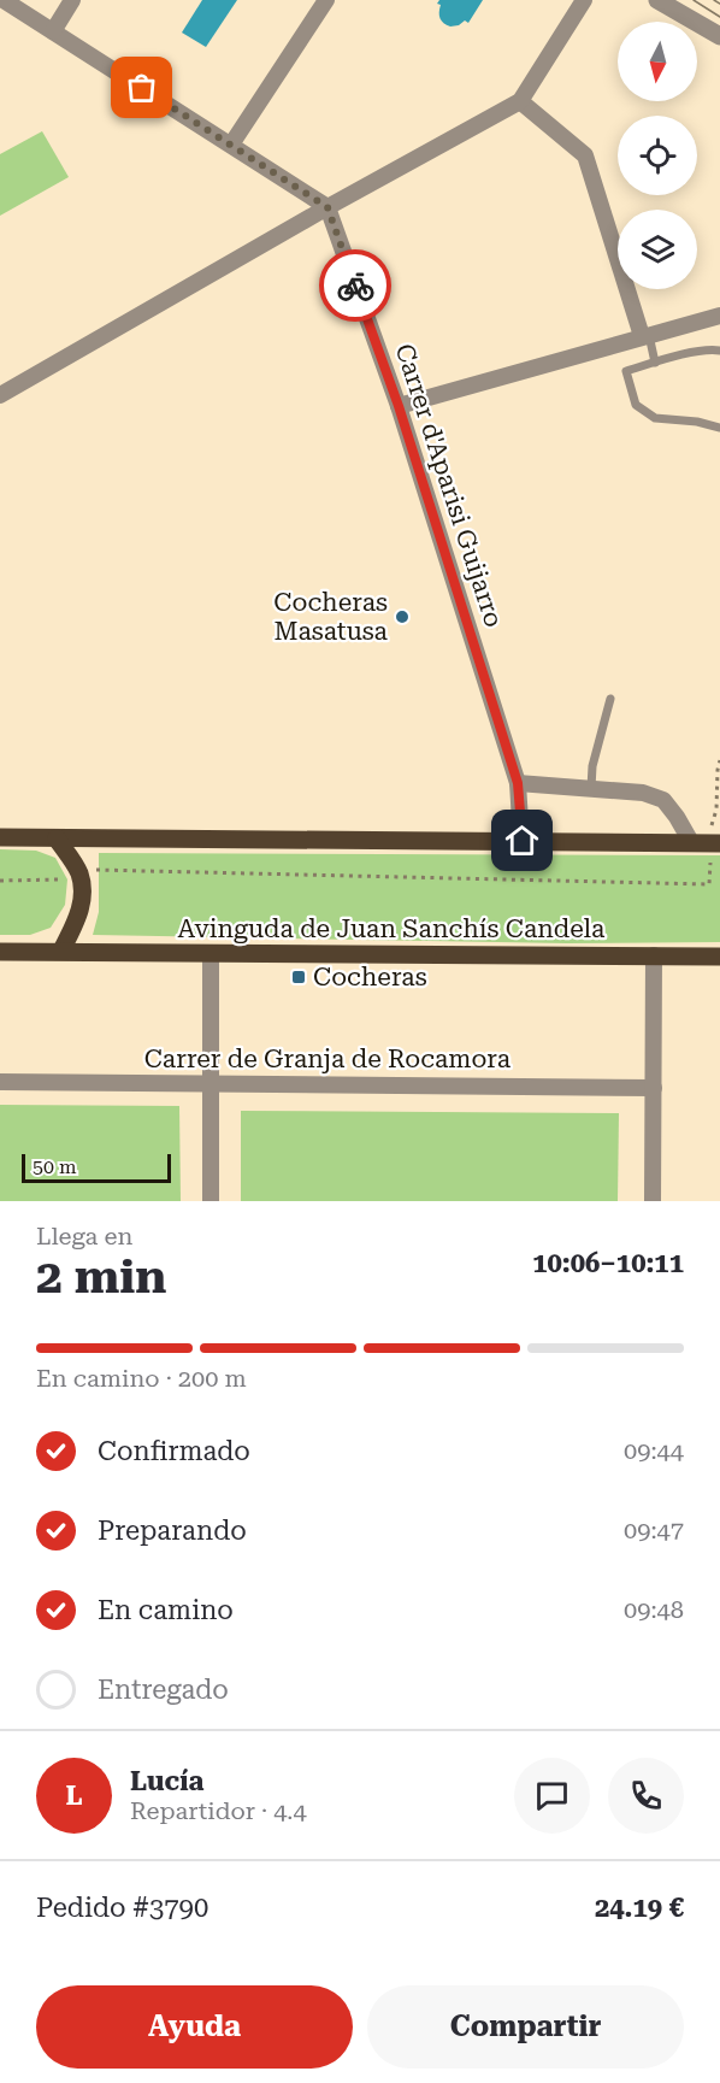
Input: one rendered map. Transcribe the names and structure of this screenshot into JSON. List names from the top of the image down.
{
  "streets": {
    "main road": ["Avinguda de Juan Sanchís Candela"],
    "street": ["Carrer d'Aparisi Guijarro", "Carrer de Granja de Rocamora"]
  },
  "places": {
    "other": ["Cocheras Masatusa"],
    "transit": ["Cocheras"]
  },
  "scale_bar": "50 m",
  "north": "bottom",
  "page": {
    "scale": "50 m",
    "heading": ["2 min", "Llega en", "10:06–10:11"],
    "panel": [
      "Lucía",
      "Repartidor · 4.4",
      "Pedido #3790",
      "24.19 €"
    ],
    "bar": "En camino · 200 m",
    "list": [
      ["Confirmado", "09:44"],
      ["Preparando", "09:47"],
      ["En camino", "09:48"],
      "Entregado"
    ],
    "round": "L",
    "buttons": ["Ayuda", "Compartir"]
  }
}
